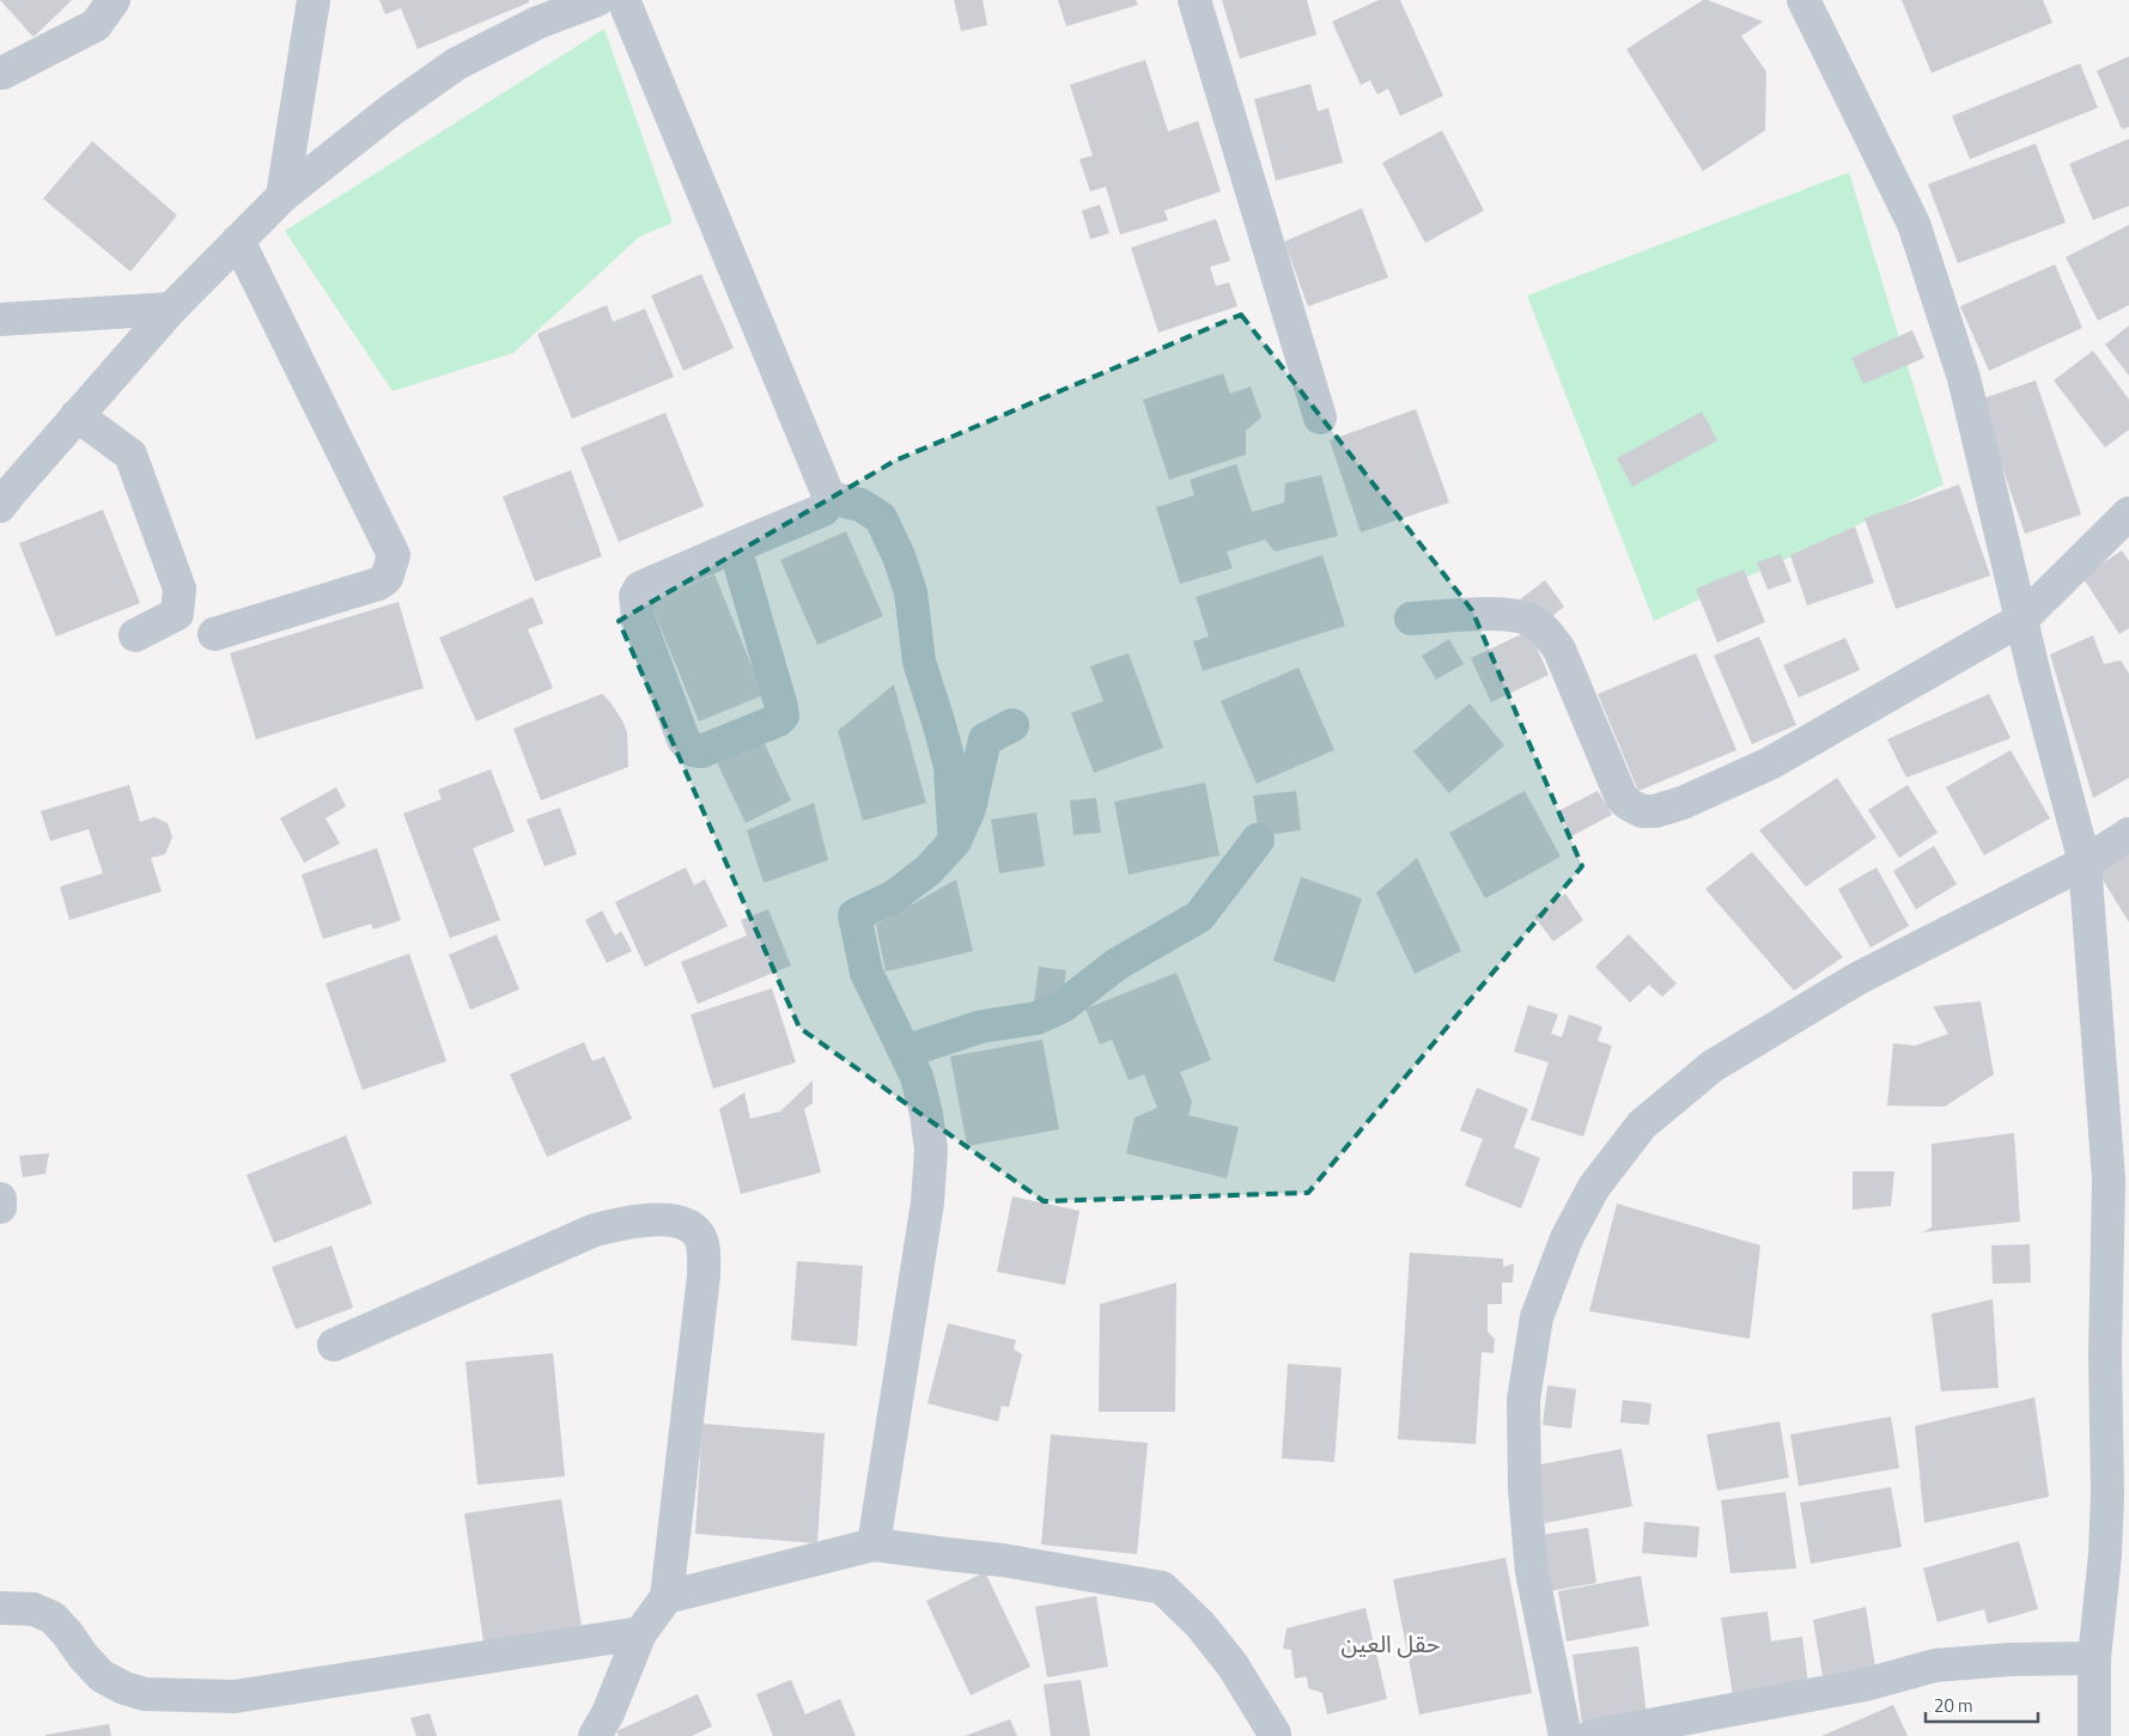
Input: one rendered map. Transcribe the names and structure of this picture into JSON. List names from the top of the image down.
{
  "districts": ["حقل العين"],
  "scale_bar": "20 m"
}
